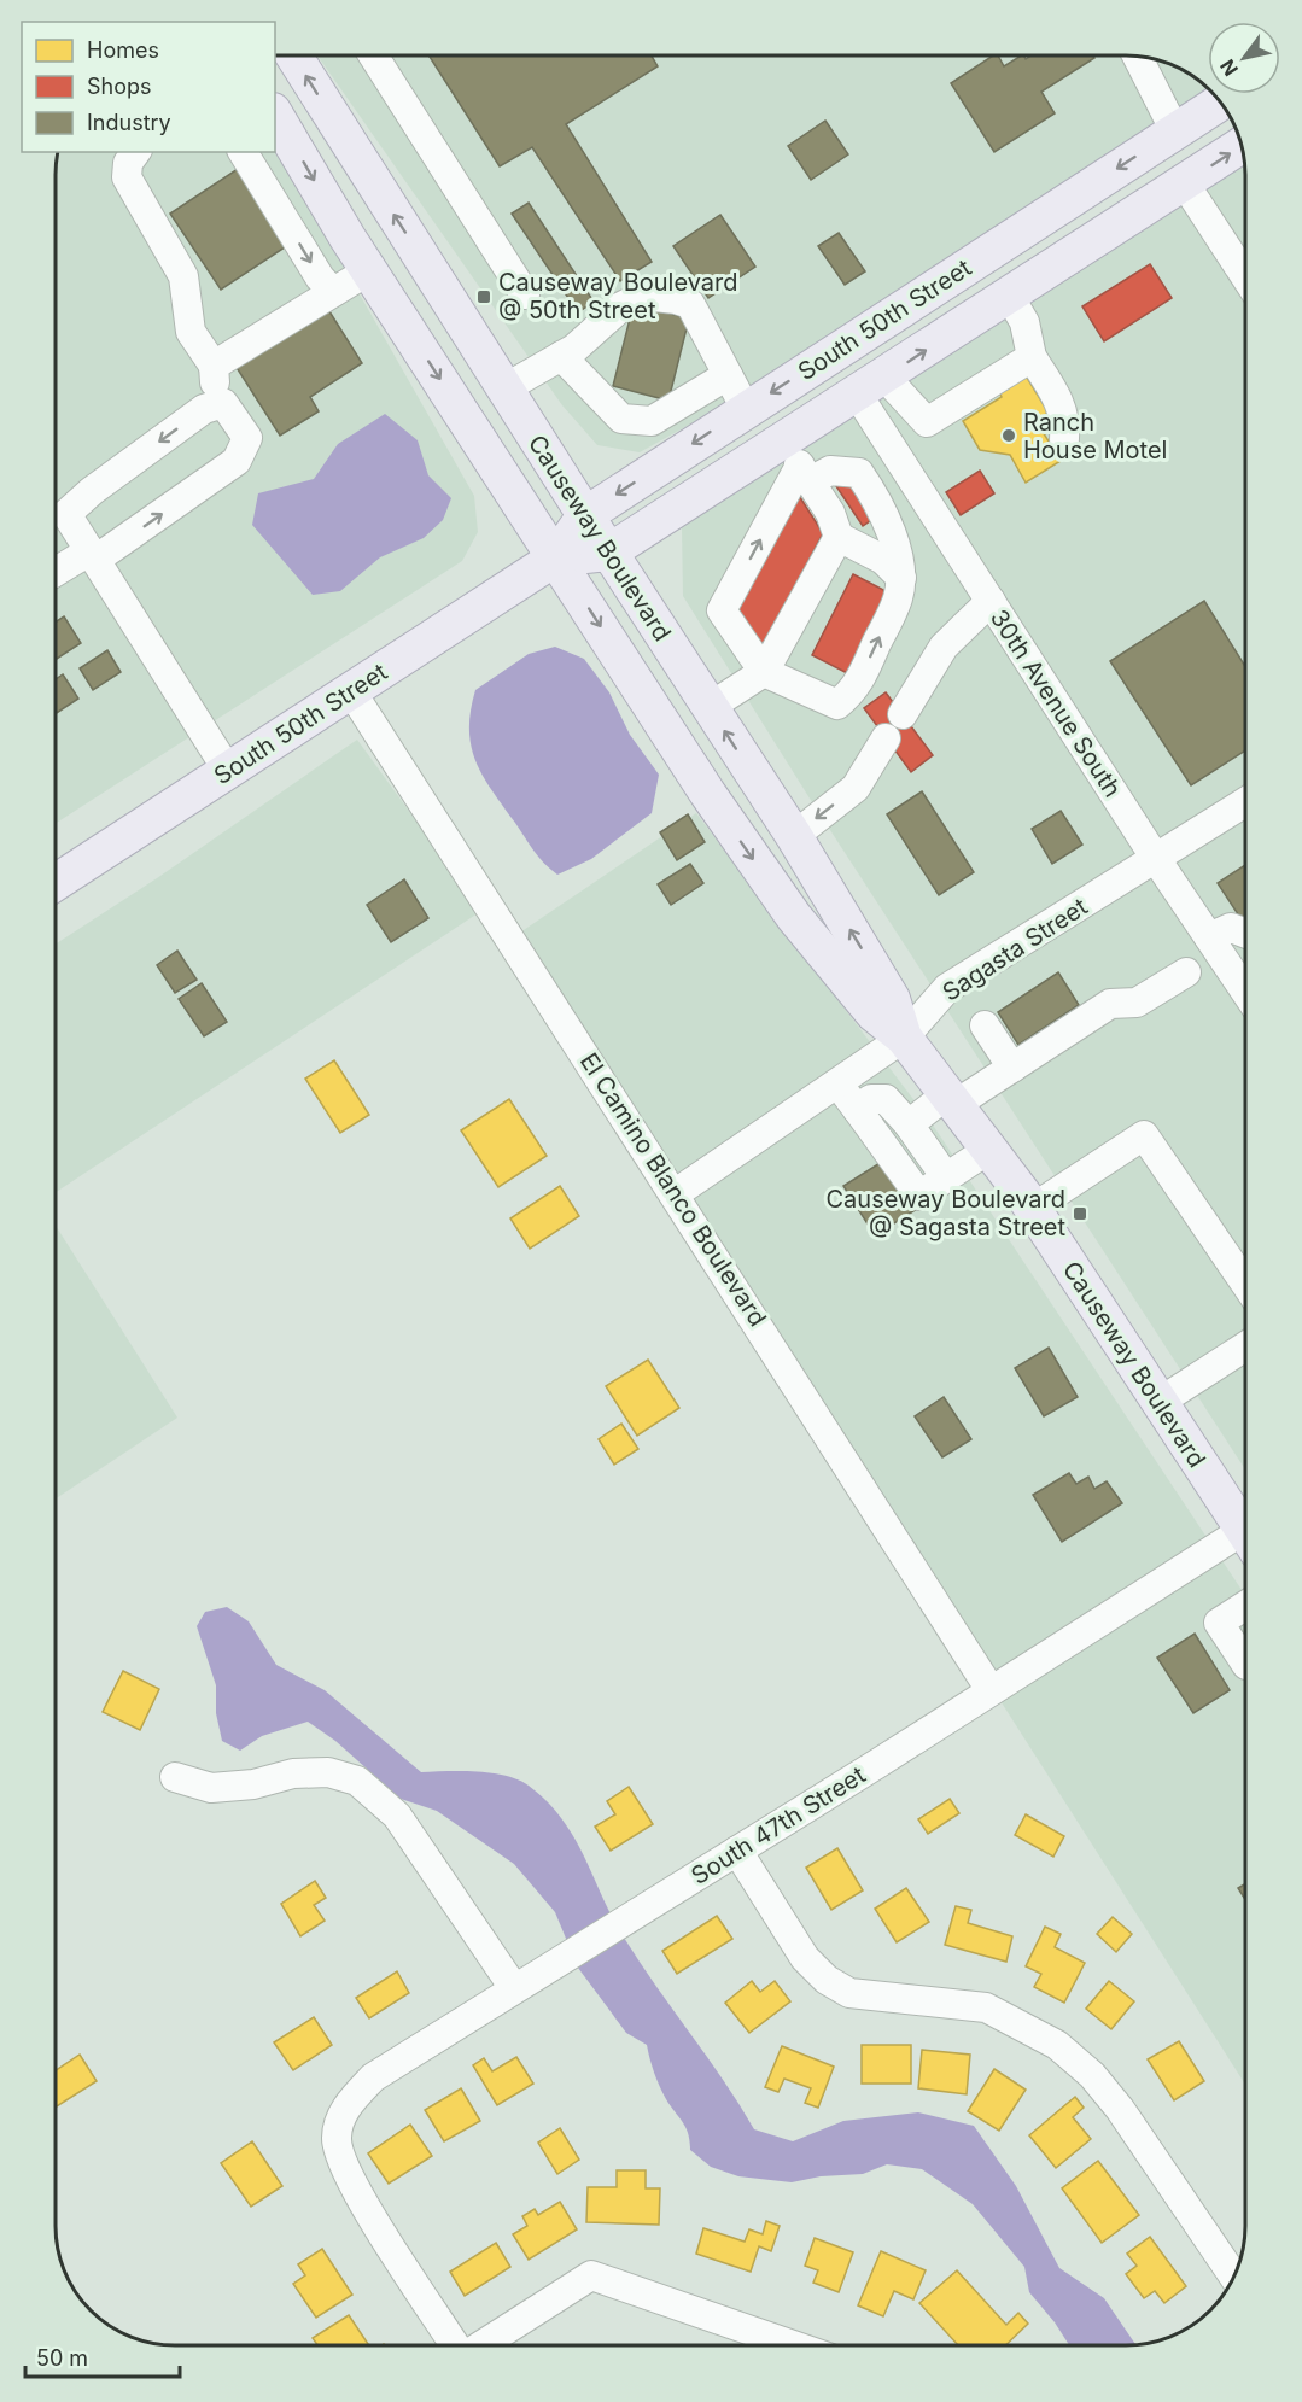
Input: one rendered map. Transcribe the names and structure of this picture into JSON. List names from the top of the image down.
{
  "streets": {
    "main road": ["South 50th Street", "Causeway Boulevard"],
    "street": [
      "30th Avenue South",
      "Sagasta Street",
      "El Camino Blanco Boulevard",
      "South 47th Street"
    ]
  },
  "crossings": [
    ["South 50th Street", "Causeway Boulevard"],
    ["South 50th Street", "30th Avenue South"],
    ["South 50th Street", "El Camino Blanco Boulevard"],
    ["Causeway Boulevard", "Sagasta Street"],
    ["30th Avenue South", "Sagasta Street"],
    ["Sagasta Street", "El Camino Blanco Boulevard"],
    ["El Camino Blanco Boulevard", "South 47th Street"]
  ],
  "places": {
    "transit": ["Causeway Boulevard @ 50th Street", "Causeway Boulevard @ Sagasta Street"],
    "other": ["Ranch House Motel"]
  },
  "legend": ["Homes", "Shops", "Industry"],
  "scale_bar": "50 m",
  "north": "bottom left"
}
